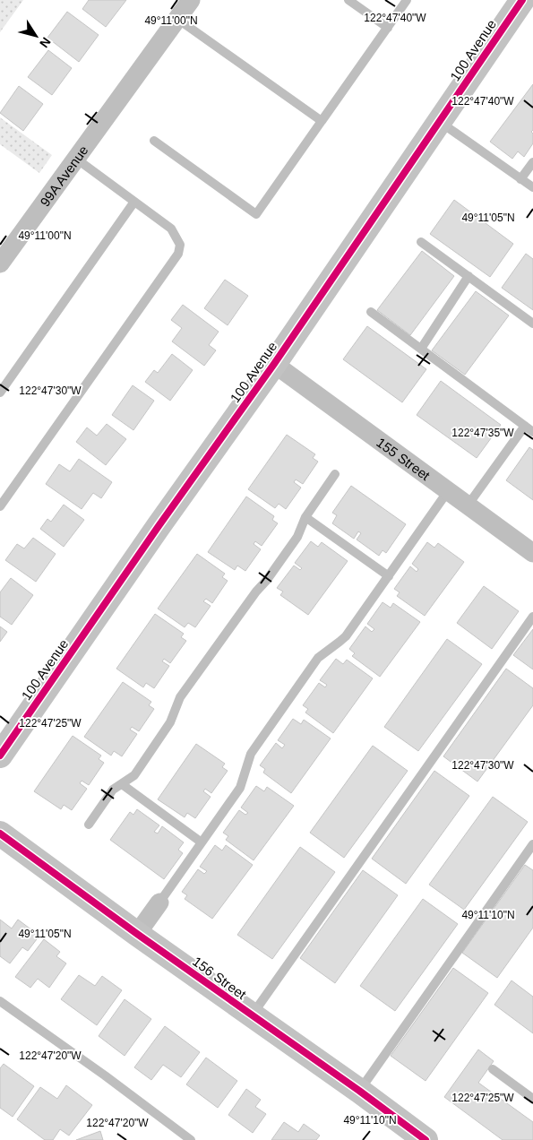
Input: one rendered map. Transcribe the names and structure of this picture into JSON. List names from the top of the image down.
{
  "streets": {
    "main road": ["100 Avenue", "156 Street"],
    "street": ["99A Avenue", "155 Street"]
  },
  "crossings": [
    ["100 Avenue", "155 Street"]
  ],
  "north": "bottom right",
  "coordinates": [
    "122°47'40\"W",
    "49°11'00\"N",
    "49°11'05\"N",
    "122°47'30\"W",
    "122°47'35\"W",
    "122°47'25\"W",
    "49°11'10\"N",
    "122°47'20\"W"
  ]
}
